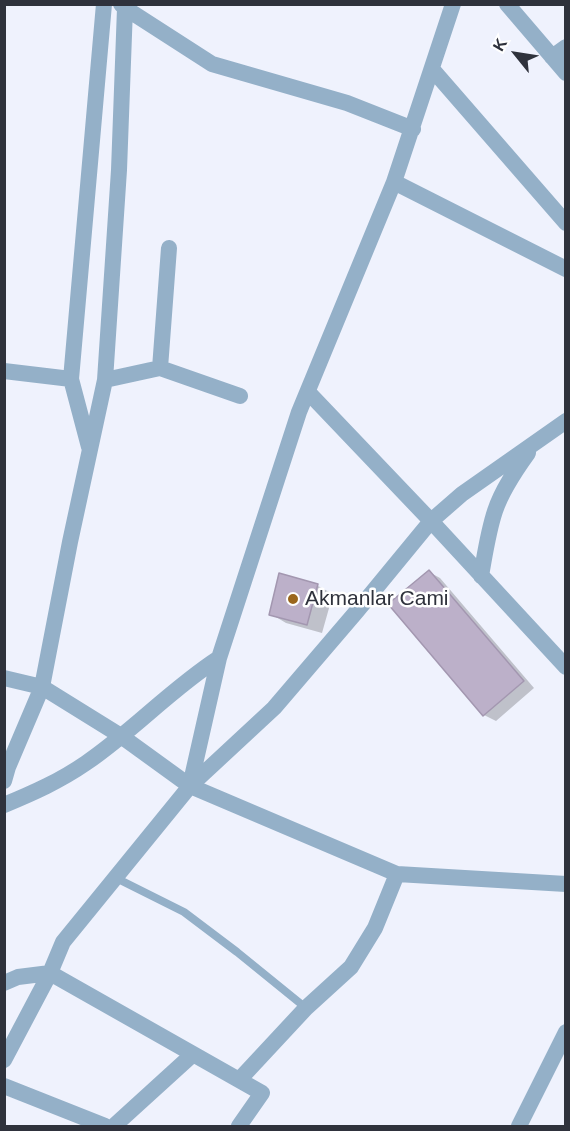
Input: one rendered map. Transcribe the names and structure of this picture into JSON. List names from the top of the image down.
{
  "places": ["Akmanlar Cami"],
  "north": "top left"
}
